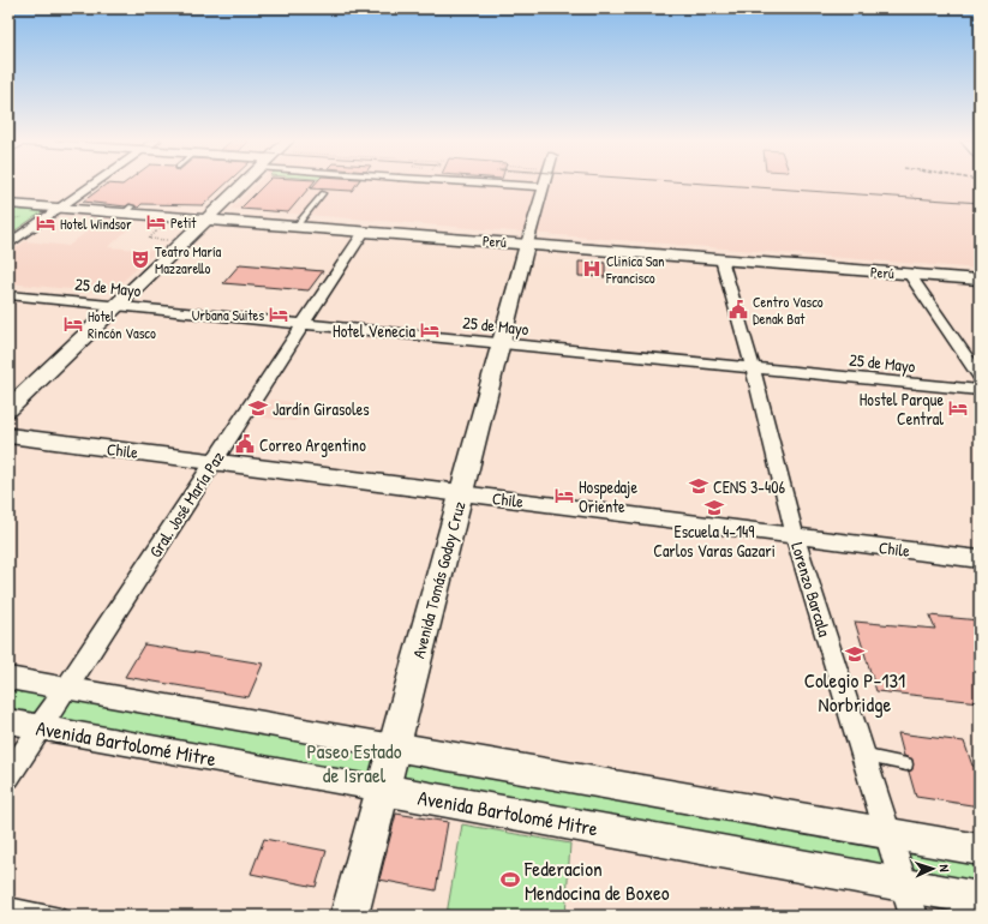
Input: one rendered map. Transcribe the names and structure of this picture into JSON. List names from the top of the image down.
{
  "streets": {
    "main road": ["Perú", "Avenida Tomás Godoy Cruz"],
    "street": [
      "25 de Mayo",
      "Chile",
      "Gral. José María Paz",
      "Lorenzo Barcala",
      "Avenida Bartolomé Mitre"
    ]
  },
  "crossings": [
    ["Perú", "Gral. José María Paz"],
    ["Perú", "Avenida Tomás Godoy Cruz"],
    ["Perú", "Lorenzo Barcala"],
    ["25 de Mayo", "Gral. José María Paz"],
    ["25 de Mayo", "Avenida Tomás Godoy Cruz"],
    ["25 de Mayo", "Lorenzo Barcala"],
    ["Chile", "Gral. José María Paz"],
    ["Chile", "Avenida Tomás Godoy Cruz"],
    ["Chile", "Lorenzo Barcala"],
    ["Gral. José María Paz", "Avenida Bartolomé Mitre"],
    ["Avenida Tomás Godoy Cruz", "Avenida Bartolomé Mitre"],
    ["Lorenzo Barcala", "Avenida Bartolomé Mitre"]
  ],
  "parks": ["Paseo Estado de Israel"],
  "places": {
    "hotel": [
      "Petit",
      "Hotel Windsor",
      "Urbana Suites",
      "Hotel Rincón Vasco",
      "Hotel Venecia",
      "Hostel Parque Central",
      "Hospedaje Oriente"
    ],
    "theatre": ["Teatro María Mazzarello"],
    "hospital": ["Cliníca San Francisco"],
    "public building": ["Centro Vasco Denak Bat", "Correo Argentino"],
    "school or university": [
      "Jardín Girasoles",
      "CENS 3-406",
      "Escuela 4-149 Carlos Varas Gazari",
      "Colegio P-131 Norbridge"
    ],
    "sports": ["Federacion Mendocina de Boxeo"]
  },
  "north": "right"
}
